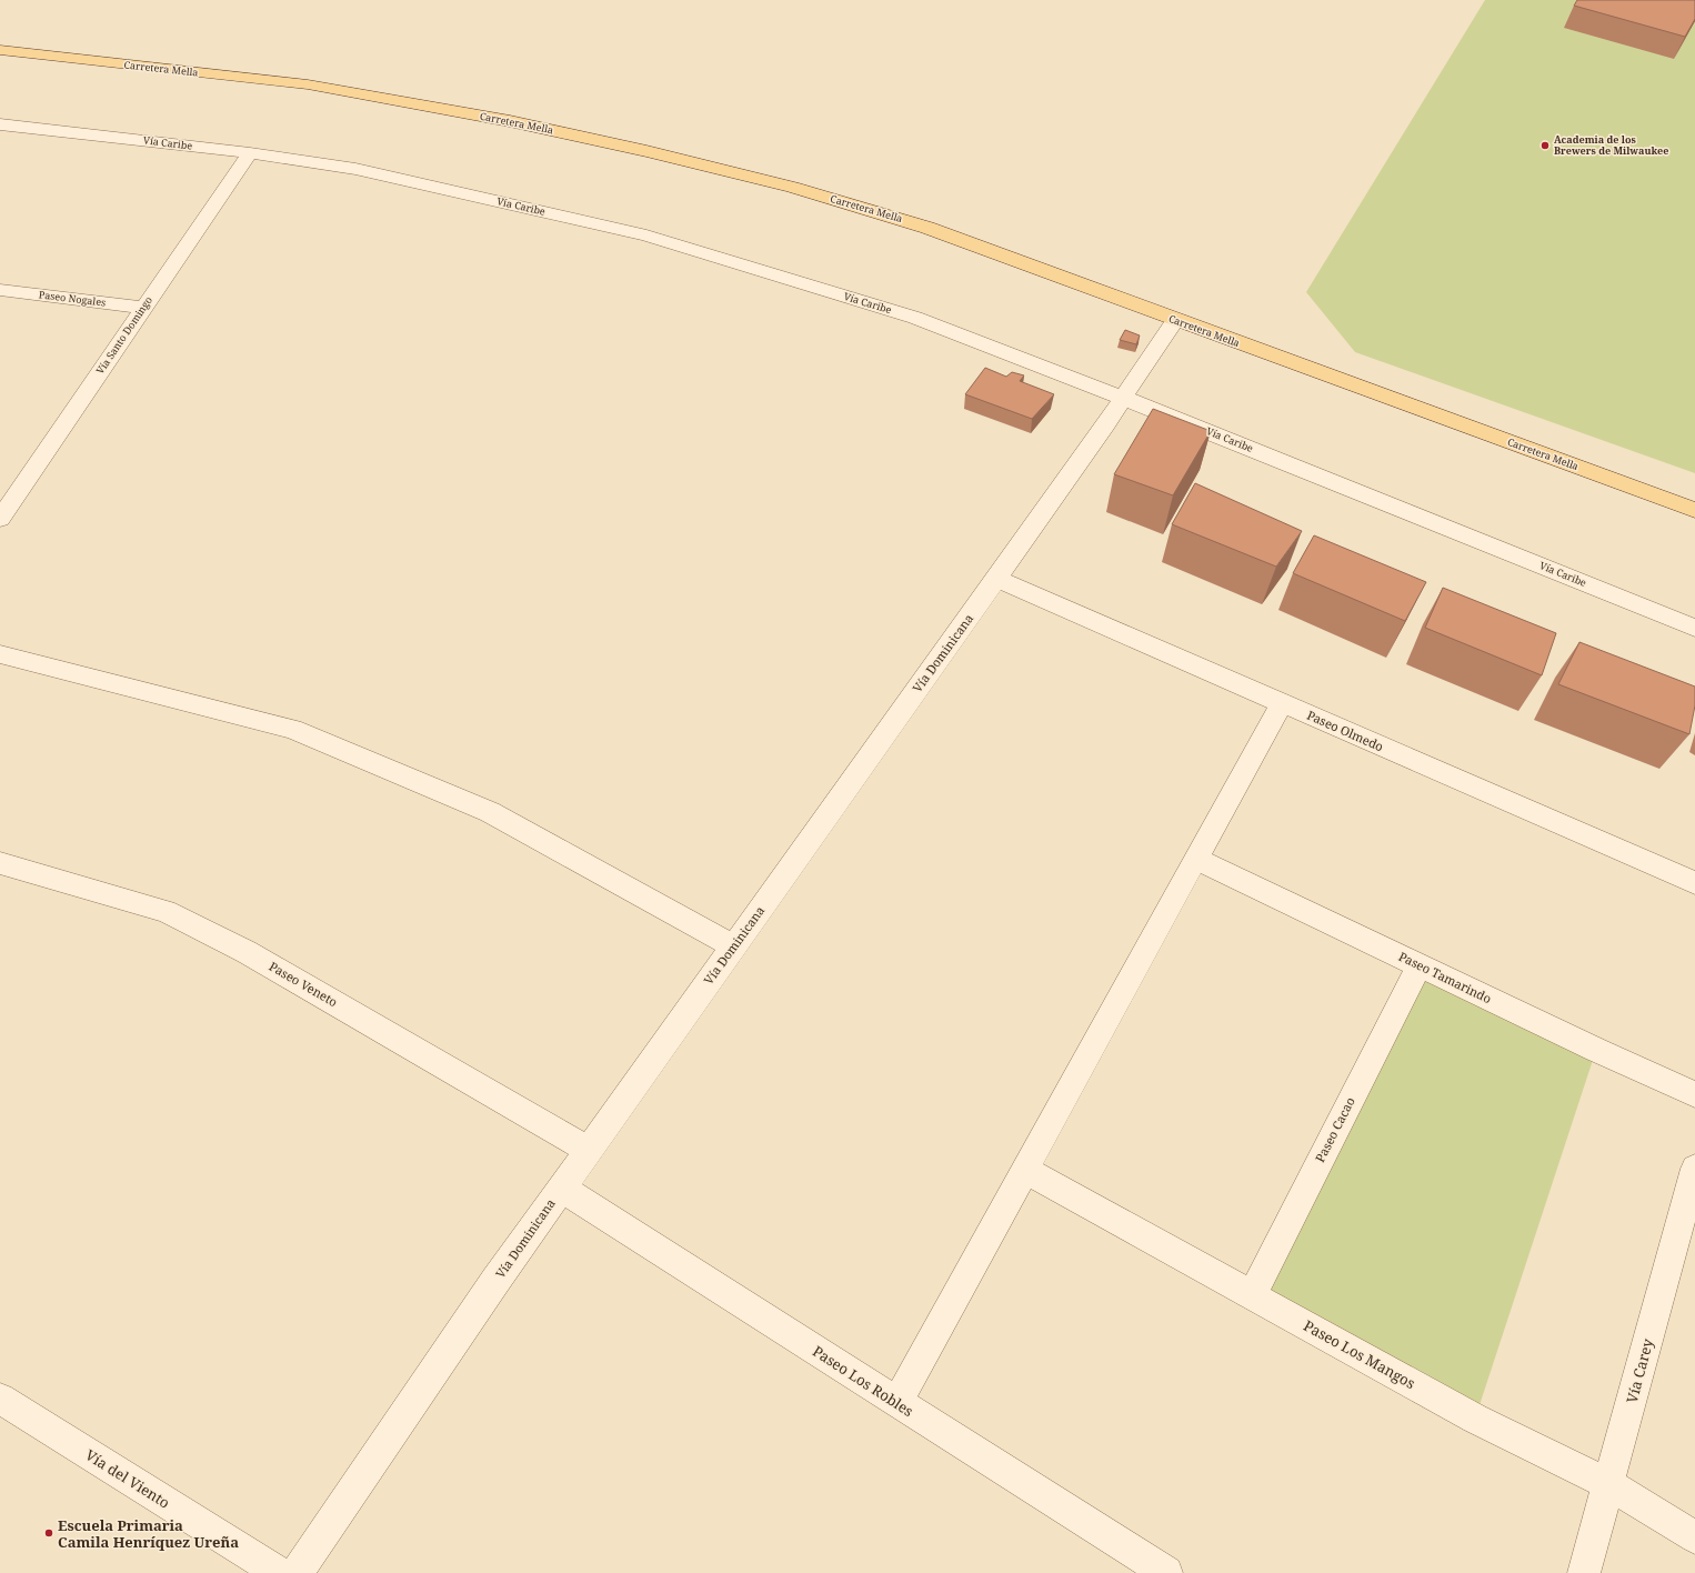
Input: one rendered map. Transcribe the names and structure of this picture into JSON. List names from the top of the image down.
{
  "streets": {
    "main road": ["Carretera Mella"],
    "street": [
      "Vía Caribe",
      "Paseo Nogales",
      "Vía Santo Domingo",
      "Vía Dominicana",
      "Paseo Olmedo",
      "Paseo Tamarindo",
      "Paseo Veneto",
      "Paseo Cacao",
      "Paseo Los Mangos",
      "Vía Carey",
      "Paseo Los Robles",
      "Vía del Viento"
    ]
  },
  "crossings": [
    ["Carretera Mella", "Vía Dominicana"],
    ["Vía Caribe", "Vía Santo Domingo"],
    ["Vía Caribe", "Vía Dominicana"],
    ["Paseo Nogales", "Vía Santo Domingo"],
    ["Vía Dominicana", "Paseo Olmedo"],
    ["Vía Dominicana", "Paseo Veneto"],
    ["Vía Dominicana", "Paseo Los Robles"],
    ["Paseo Tamarindo", "Paseo Cacao"],
    ["Paseo Cacao", "Paseo Los Mangos"],
    ["Paseo Los Mangos", "Vía Carey"]
  ],
  "places": ["Academia de los Brewers de Milwaukee", "Escuela Primaria Camila Henríquez Ureña"]
}
